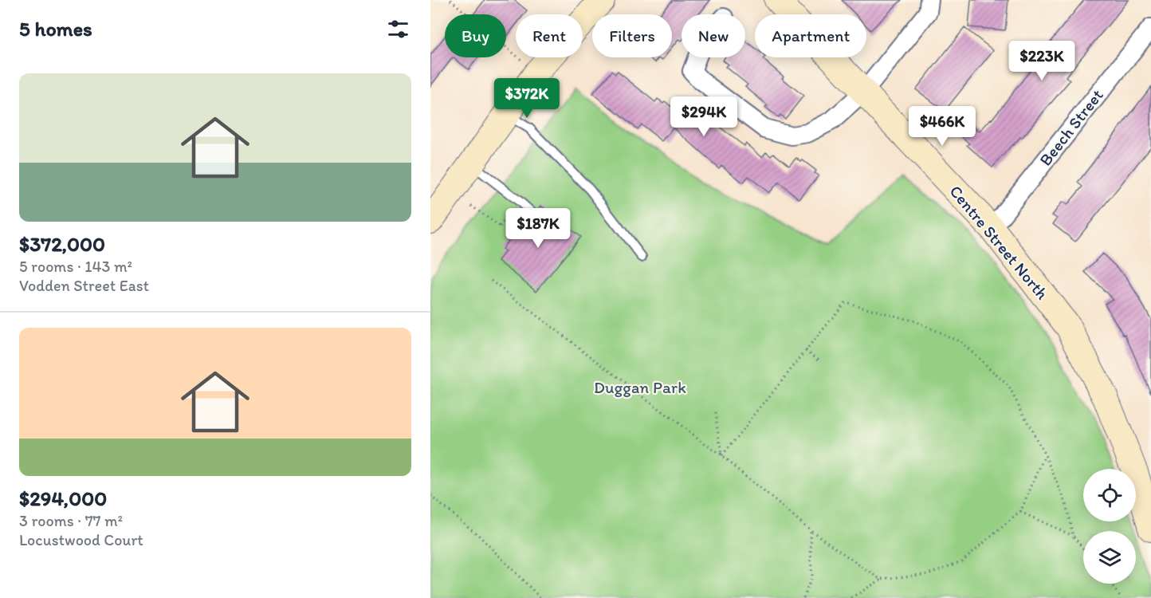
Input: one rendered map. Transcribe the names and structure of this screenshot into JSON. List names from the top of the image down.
{
  "streets": {
    "street": ["Beech Street", "Centre Street North"]
  },
  "crossings": [
    ["Beech Street", "Centre Street North"]
  ],
  "parks": ["Duggan Park"],
  "page": {
    "heading": "5 homes",
    "chip": [
      "Buy",
      "Rent",
      "Filters",
      "New",
      "Apartment"
    ],
    "price": [
      "$223K",
      "$372K",
      "$294K",
      "$466K",
      "$187K"
    ],
    "list": [
      {
        "name": "$372,000",
        "note": "5 rooms · 143 m² · Vodden Street East"
      },
      {
        "name": "$294,000",
        "note": "3 rooms · 77 m² · Locustwood Court"
      }
    ]
  }
}
